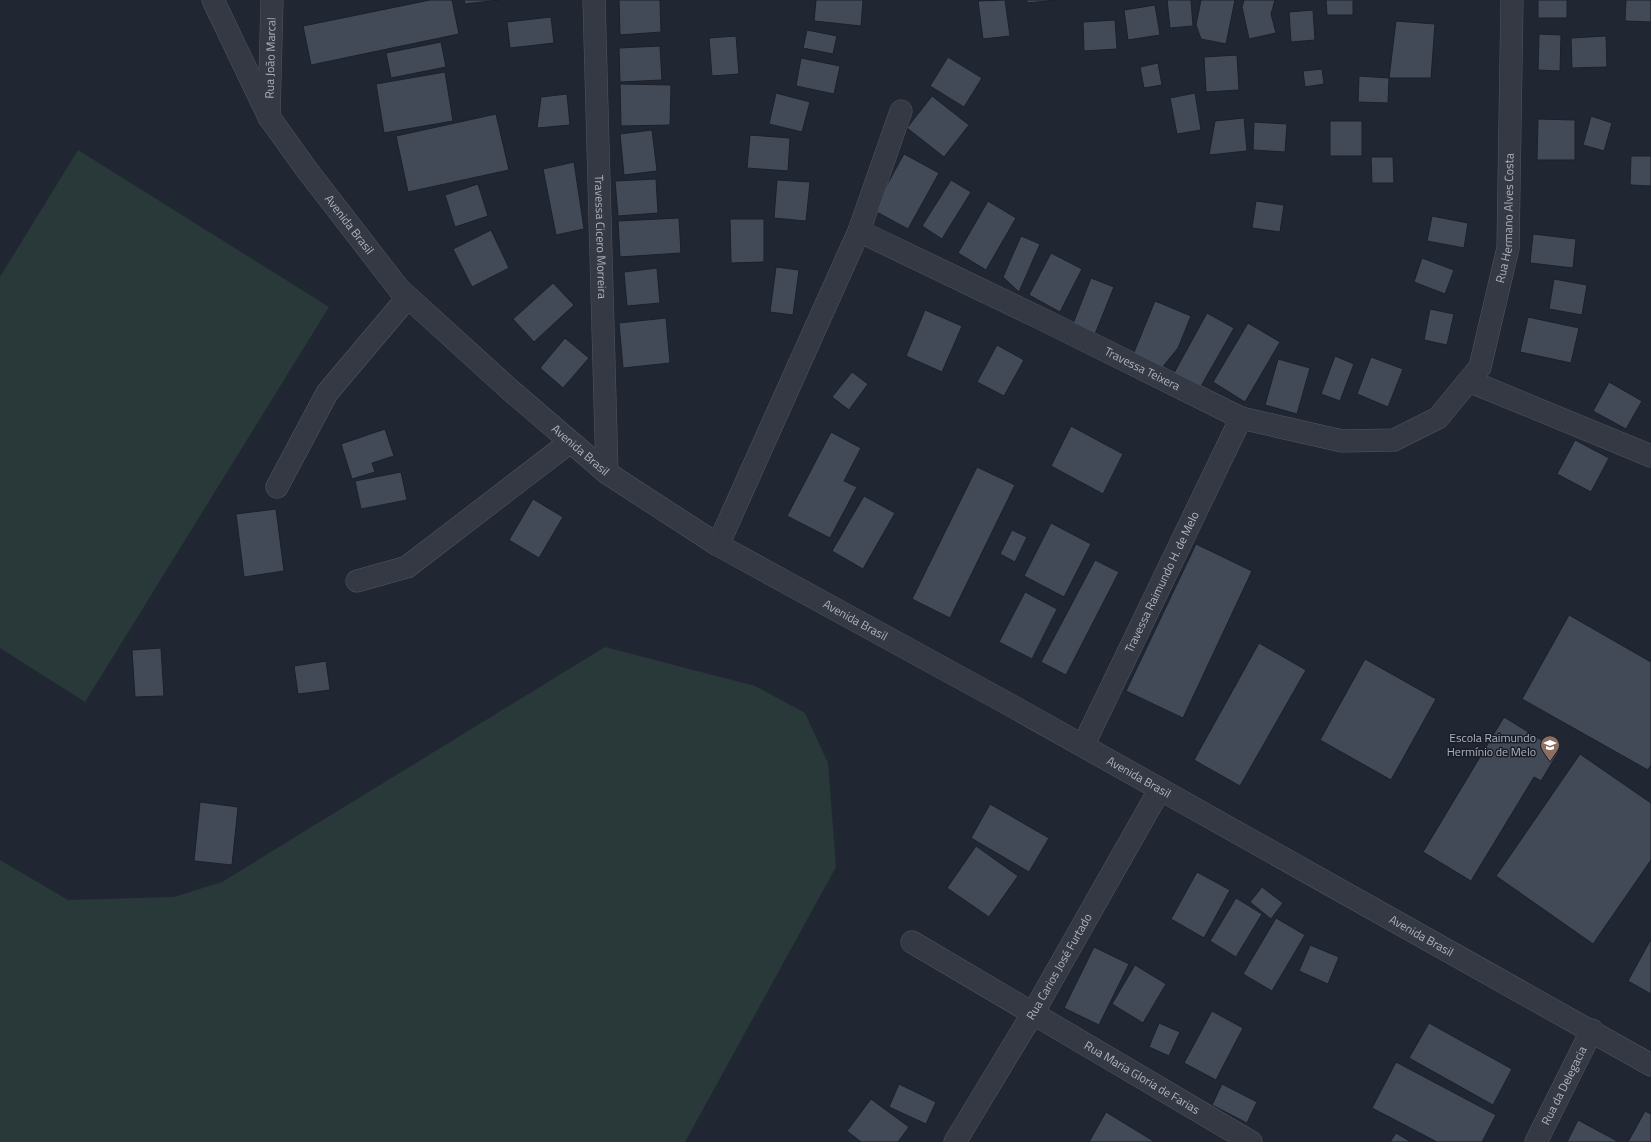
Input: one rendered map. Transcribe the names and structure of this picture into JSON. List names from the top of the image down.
{
  "streets": {
    "street": [
      "Rua João Marcal",
      "Rua Hermano Alves Costa",
      "Avenida Brasil",
      "Travessa Cicero Morreira",
      "Travessa Teixera",
      "Travessa Raimundo H. de Melo",
      "Rua Carios José Furtado",
      "Rua Maria Gloria de Farias",
      "Rua da Delegacia"
    ]
  },
  "crossings": [
    ["Rua João Marcal", "Avenida Brasil"],
    ["Rua Hermano Alves Costa", "Travessa Teixera"],
    ["Avenida Brasil", "Travessa Cicero Morreira"],
    ["Avenida Brasil", "Travessa Raimundo H. de Melo"],
    ["Avenida Brasil", "Rua Carios José Furtado"],
    ["Avenida Brasil", "Rua da Delegacia"],
    ["Travessa Teixera", "Travessa Raimundo H. de Melo"],
    ["Rua Carios José Furtado", "Rua Maria Gloria de Farias"]
  ],
  "places": {
    "school or university": ["Escola Raimundo Hermínio de Melo"]
  }
}
